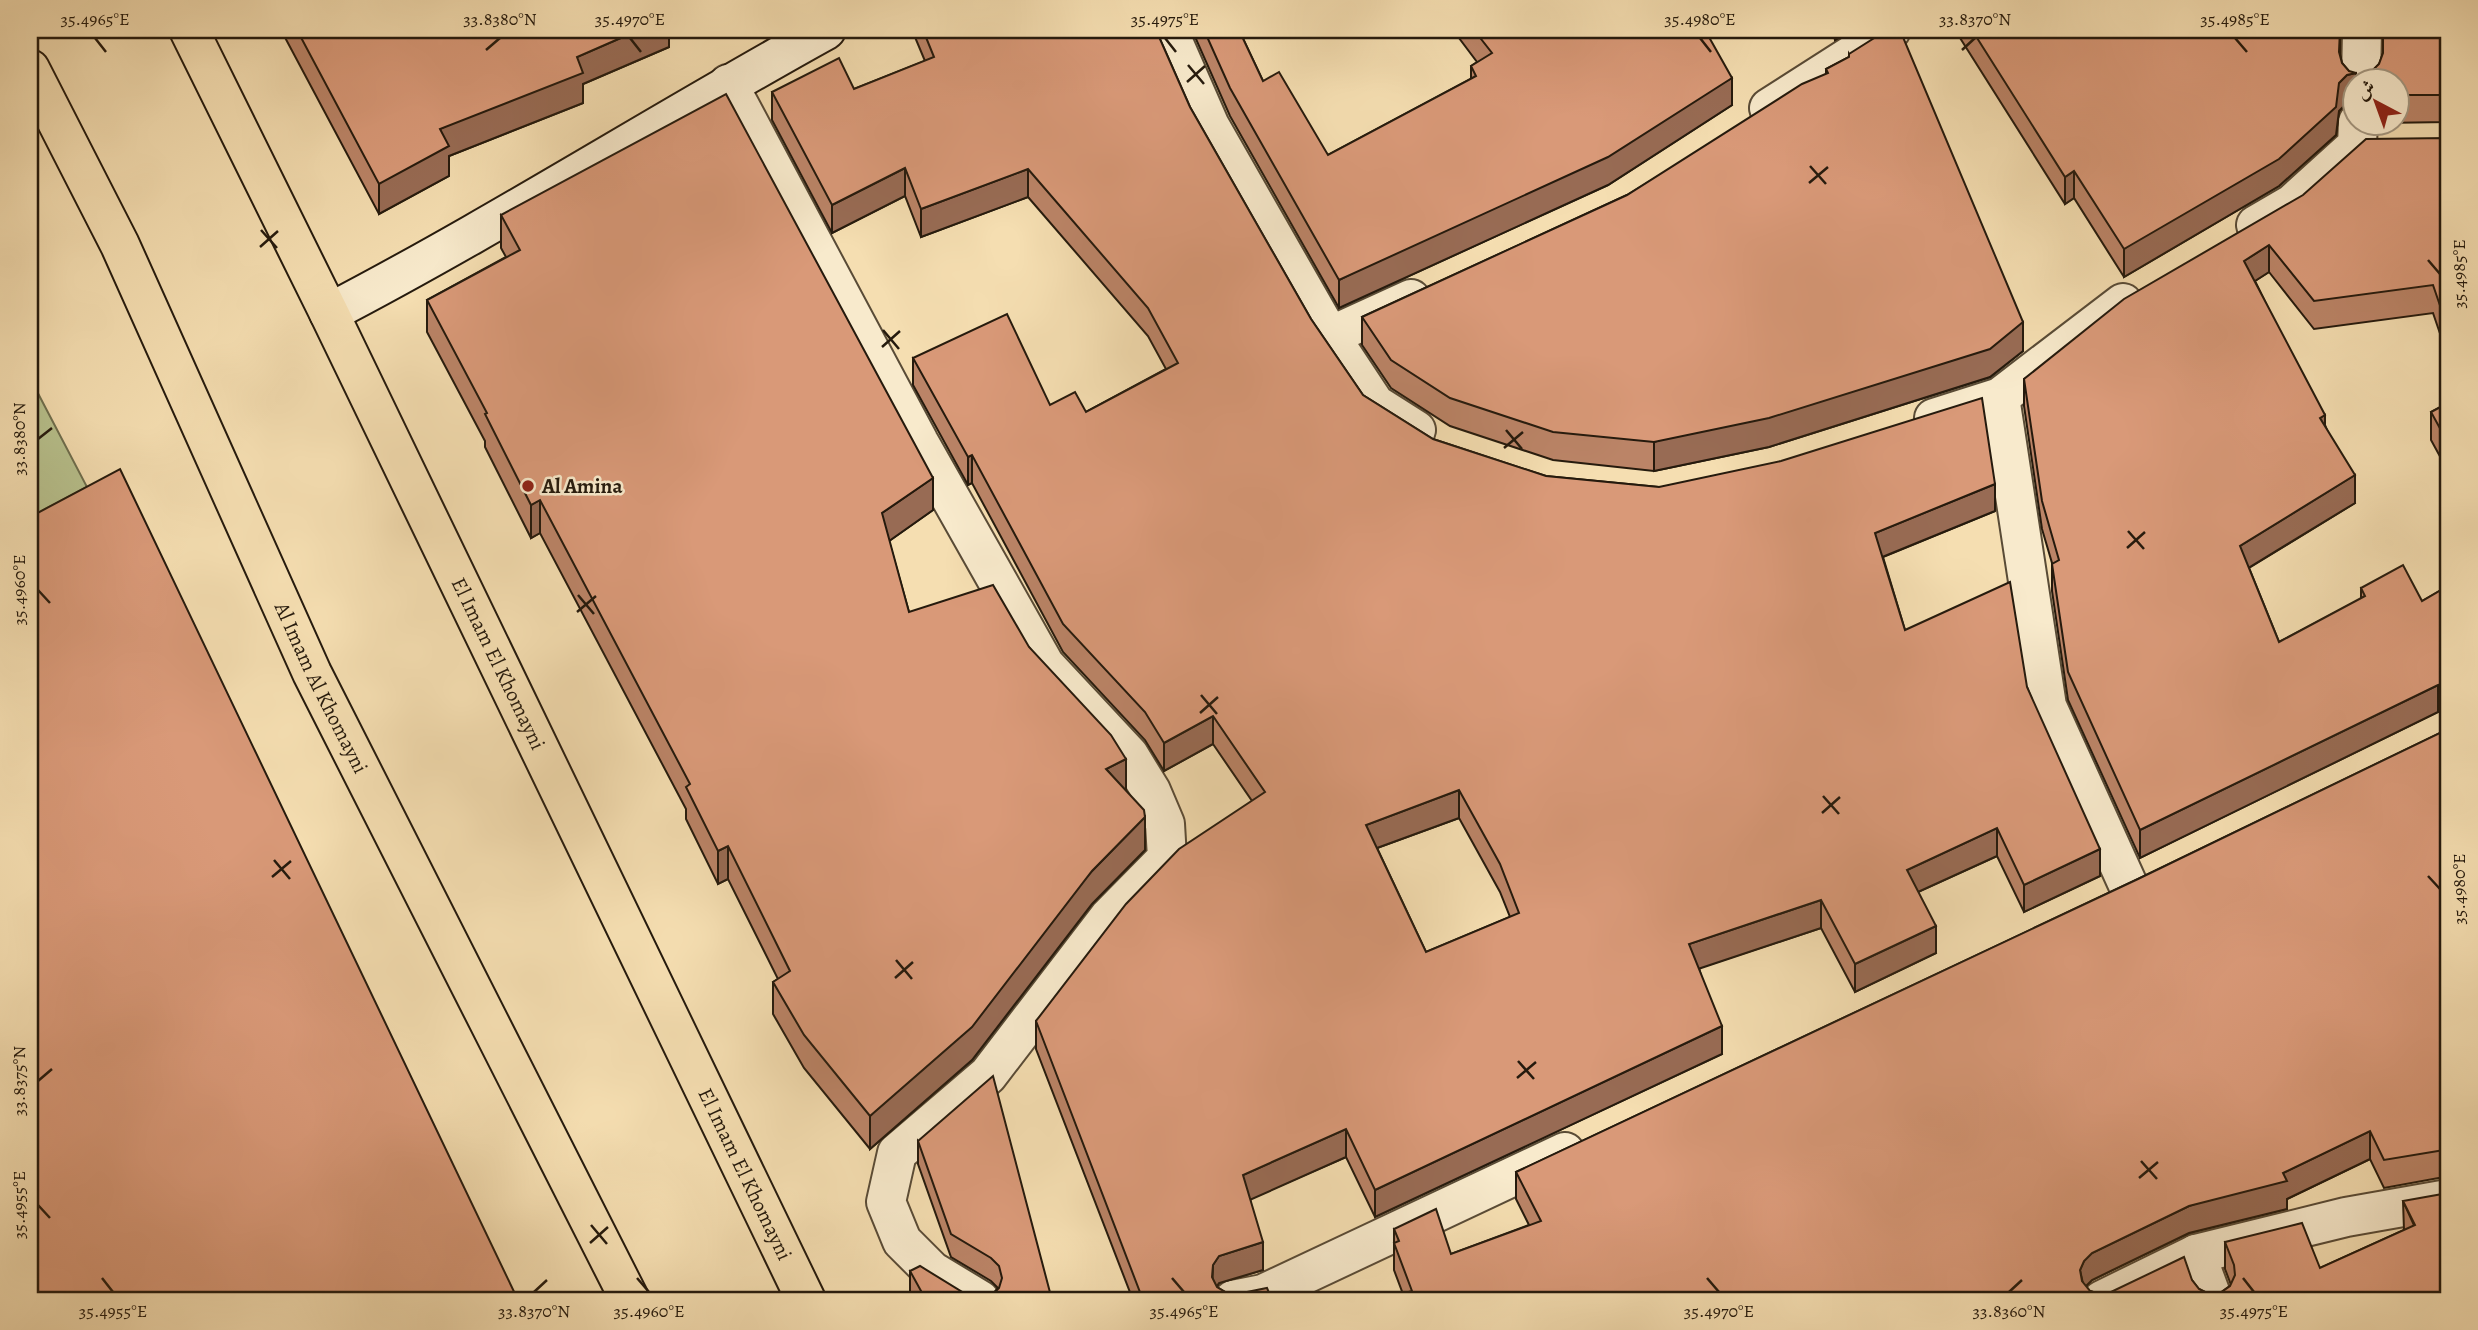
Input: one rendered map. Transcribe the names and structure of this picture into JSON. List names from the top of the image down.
{
  "streets": {
    "highway": ["El Imam El Khomayni", "Al Imam Al Khomayni"]
  },
  "places": ["Al Amina"],
  "north": "top left",
  "coordinates": [
    "35.4965°E",
    "33.8380°N",
    "35.4970°E",
    "35.4975°E",
    "35.4980°E",
    "33.8370°N",
    "35.4985°E",
    "35.4960°E",
    "33.8375°N",
    "35.4955°E",
    "33.8360°N"
  ]
}
